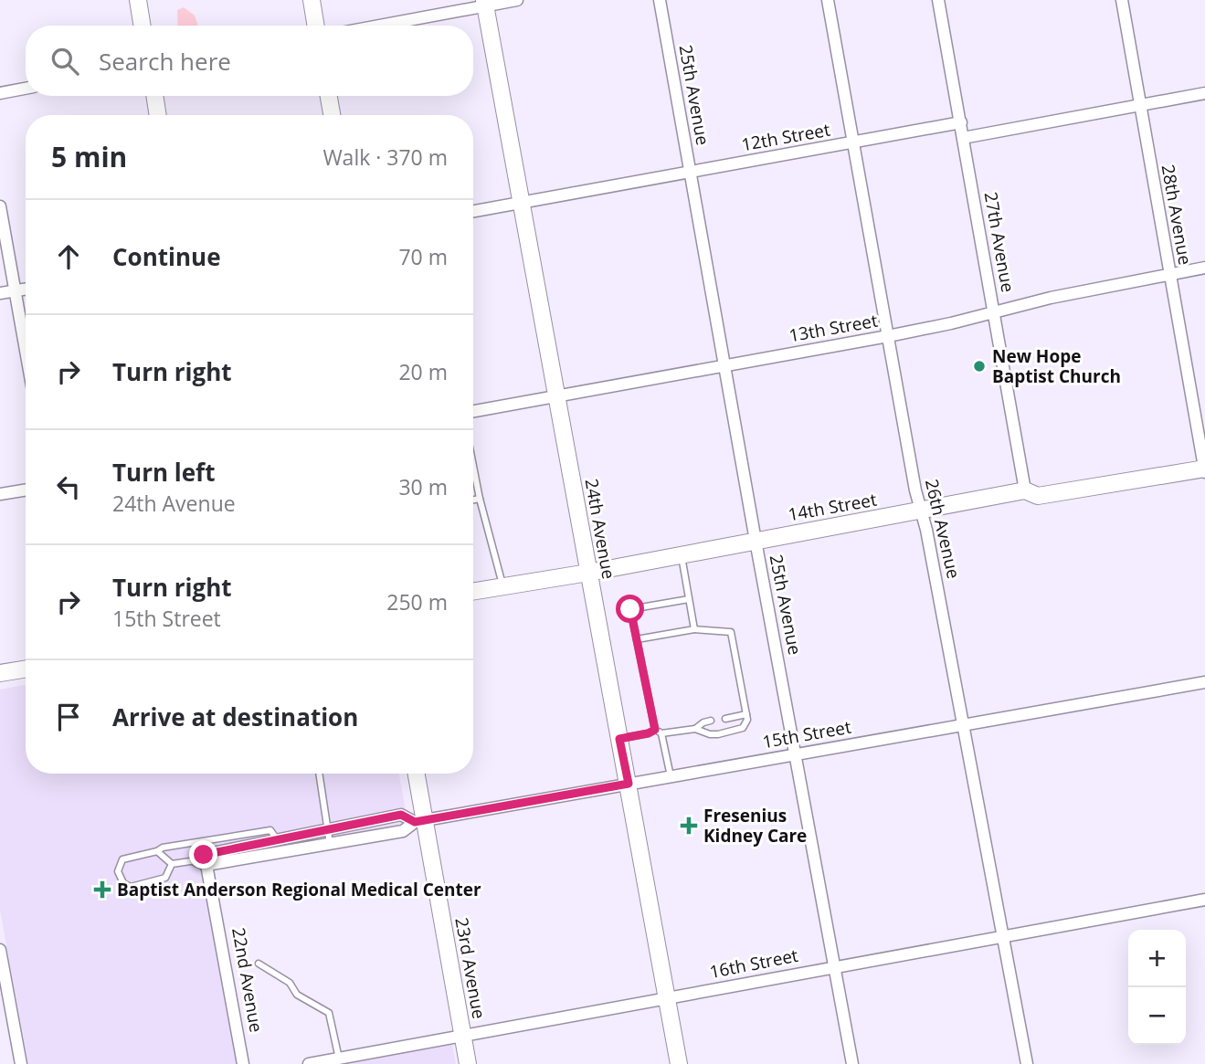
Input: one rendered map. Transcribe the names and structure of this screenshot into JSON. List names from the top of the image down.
{
  "streets": {
    "main road": ["14th Street", "24th Avenue", "23rd Avenue"],
    "street": [
      "25th Avenue",
      "12th Street",
      "28th Avenue",
      "27th Avenue",
      "13th Street",
      "26th Avenue",
      "15th Street",
      "16th Street",
      "22nd Avenue"
    ]
  },
  "crossings": [
    ["25th Avenue", "12th Street"],
    ["25th Avenue", "13th Street"],
    ["25th Avenue", "14th Street"],
    ["25th Avenue", "15th Street"],
    ["25th Avenue", "16th Street"],
    ["12th Street", "27th Avenue"],
    ["12th Street", "24th Avenue"],
    ["12th Street", "26th Avenue"],
    ["28th Avenue", "13th Street"],
    ["28th Avenue", "14th Street"],
    ["27th Avenue", "13th Street"],
    ["27th Avenue", "14th Street"],
    ["13th Street", "24th Avenue"],
    ["13th Street", "26th Avenue"],
    ["14th Street", "24th Avenue"],
    ["14th Street", "26th Avenue"],
    ["24th Avenue", "15th Street"],
    ["24th Avenue", "16th Street"],
    ["26th Avenue", "15th Street"],
    ["26th Avenue", "16th Street"],
    ["15th Street", "23rd Avenue"],
    ["15th Street", "22nd Avenue"],
    ["16th Street", "23rd Avenue"]
  ],
  "places": {
    "other": ["New Hope Baptist Church"],
    "health": ["Fresenius Kidney Care", "Baptist Anderson Regional Medical Center"]
  },
  "page": {
    "search": "Search here",
    "heading": ["5 min", "Walk · 370 m"],
    "list": [
      ["Continue", "70 m"],
      ["Turn right", "20 m"],
      ["Turn left", "24th Avenue", "30 m"],
      ["Turn right", "15th Street", "250 m"],
      "Arrive at destination"
    ],
    "map_buttons": ["+", "−"]
  }
}
